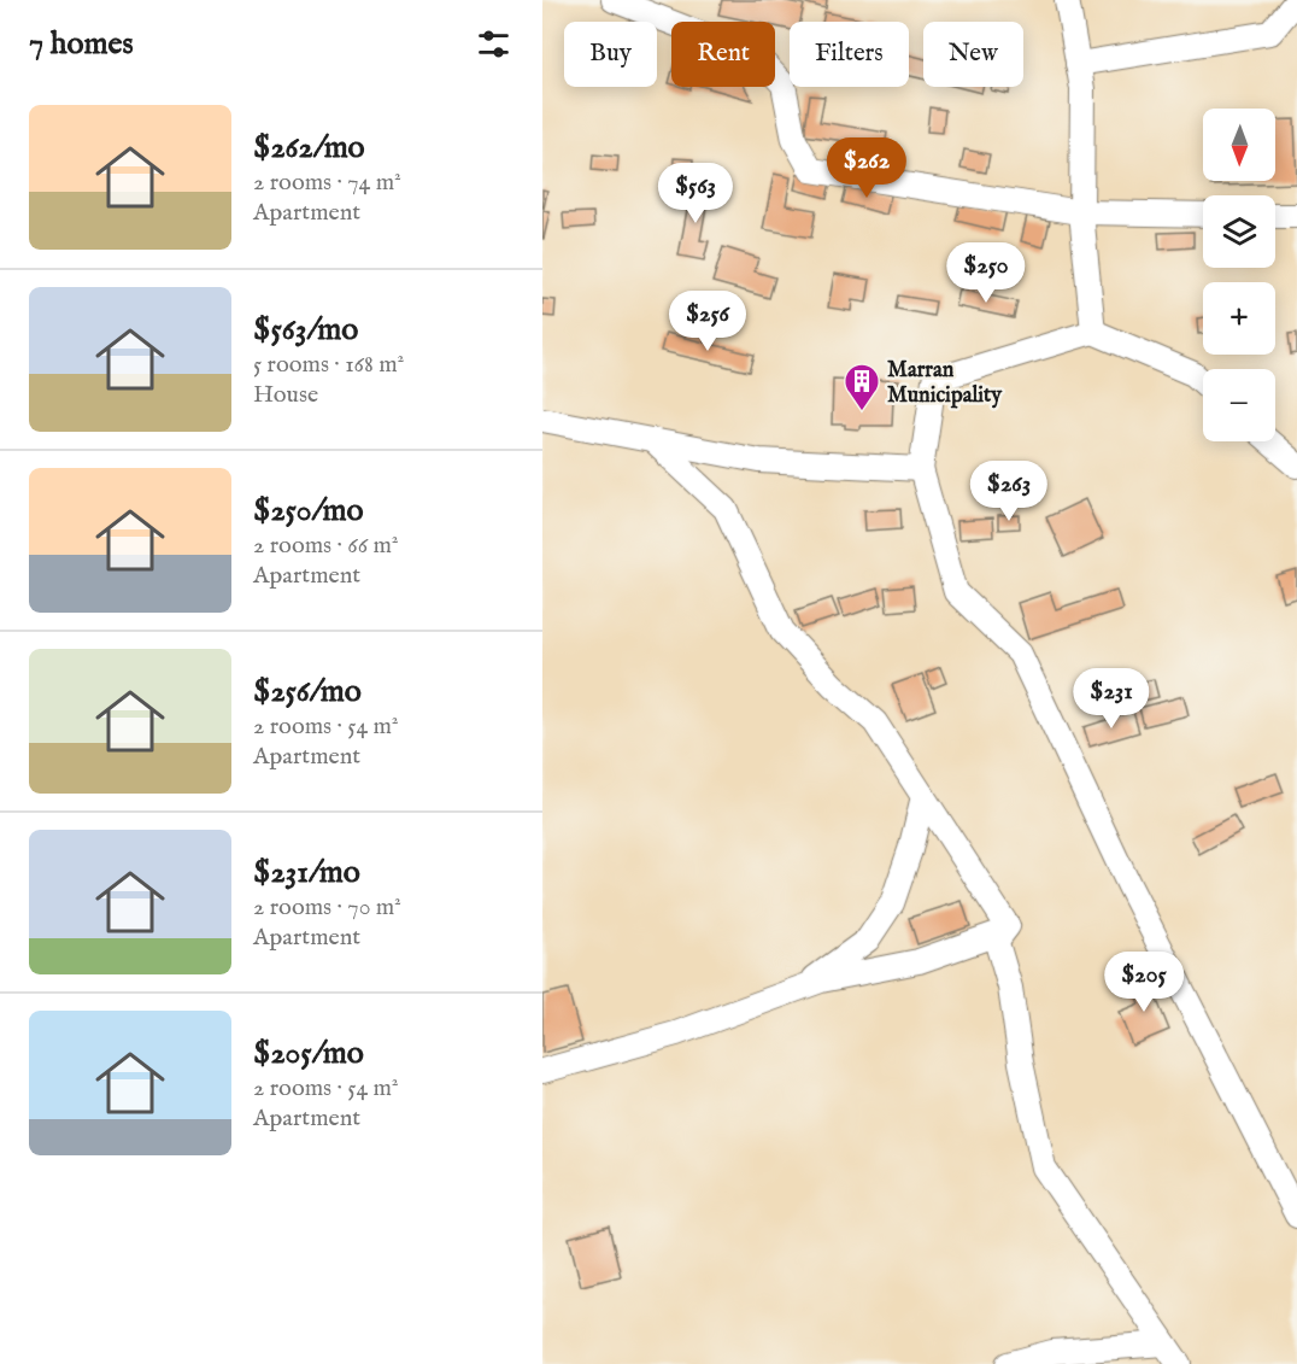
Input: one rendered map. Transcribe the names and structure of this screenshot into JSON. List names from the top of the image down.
{
  "places": {
    "building": ["Marran Municipality"]
  },
  "north": "bottom",
  "page": {
    "heading": "7 homes",
    "chip": [
      "Buy",
      "Rent",
      "Filters",
      "New"
    ],
    "list": [
      {
        "name": "$262/mo",
        "note": "2 rooms · 74 m² · Apartment"
      },
      {
        "name": "$563/mo",
        "note": "5 rooms · 168 m² · House"
      },
      {
        "name": "$250/mo",
        "note": "2 rooms · 66 m² · Apartment"
      },
      {
        "name": "$256/mo",
        "note": "2 rooms · 54 m² · Apartment"
      },
      {
        "name": "$231/mo",
        "note": "2 rooms · 70 m² · Apartment"
      },
      {
        "name": "$205/mo",
        "note": "2 rooms · 54 m² · Apartment"
      }
    ],
    "map_buttons": ["+", "−"],
    "price": [
      "$262",
      "$563",
      "$250",
      "$256",
      "$263",
      "$231",
      "$205"
    ]
  }
}
